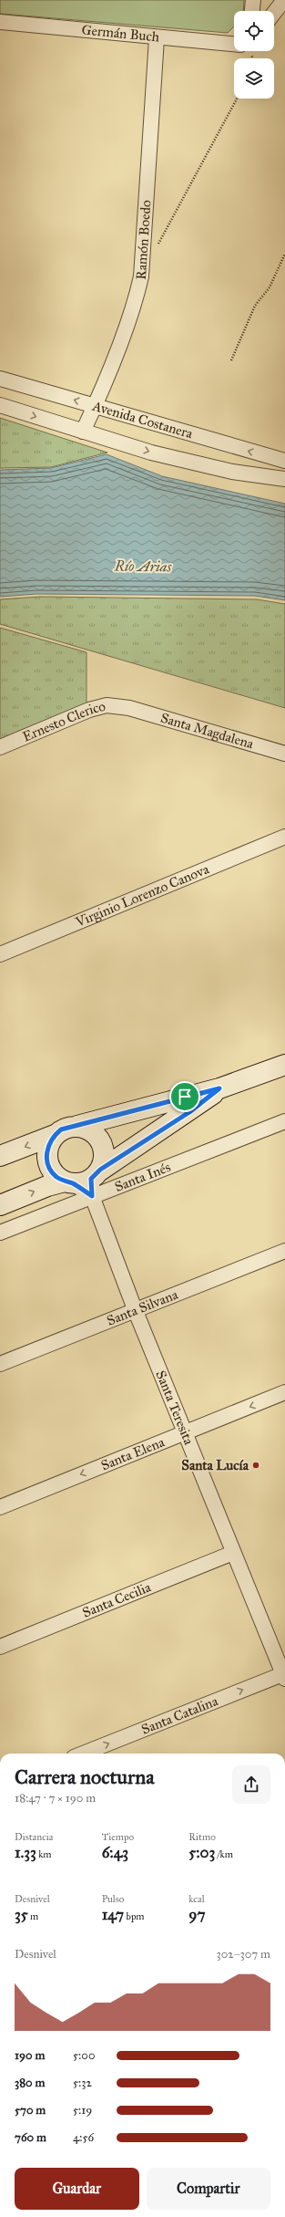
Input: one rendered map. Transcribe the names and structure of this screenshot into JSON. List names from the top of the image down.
{
  "streets": {
    "street": [
      "Germán Buch",
      "Ramón Boedo",
      "Avenida Costanera",
      "Ernesto Clerico",
      "Santa Magdalena",
      "Virginio Lorenzo Canova",
      "Santa Inés",
      "Santa Silvana",
      "Santa Teresita",
      "Santa Elena",
      "Santa Cecilia",
      "Santa Catalina"
    ]
  },
  "crossings": [
    ["Germán Buch", "Ramón Boedo"],
    ["Ramón Boedo", "Avenida Costanera"],
    ["Ernesto Clerico", "Santa Magdalena"],
    ["Santa Inés", "Santa Teresita"],
    ["Santa Silvana", "Santa Teresita"],
    ["Santa Teresita", "Santa Elena"],
    ["Santa Teresita", "Santa Cecilia"],
    ["Santa Teresita", "Santa Catalina"]
  ],
  "one_way": ["Santa Elena", "Santa Catalina"],
  "water": ["Río Arias"],
  "places": ["Santa Lucía"],
  "page": {
    "heading": ["Carrera nocturna", "18:47 · 7 × 190 m"],
    "stats": [
      ["Distancia", "1.33 km"],
      ["Tiempo", "6:43"],
      ["Ritmo", "5:03 /km"],
      ["Desnivel", "35 m"],
      ["Pulso", "147 bpm"],
      ["kcal", "97"]
    ],
    "chart": ["Desnivel", "302–307 m"],
    "list": [
      {
        "name": "190 m",
        "note": "5:00"
      },
      {
        "name": "380 m",
        "note": "5:32"
      },
      {
        "name": "570 m",
        "note": "5:19"
      },
      {
        "name": "760 m",
        "note": "4:56"
      }
    ],
    "buttons": ["Guardar", "Compartir"]
  }
}
